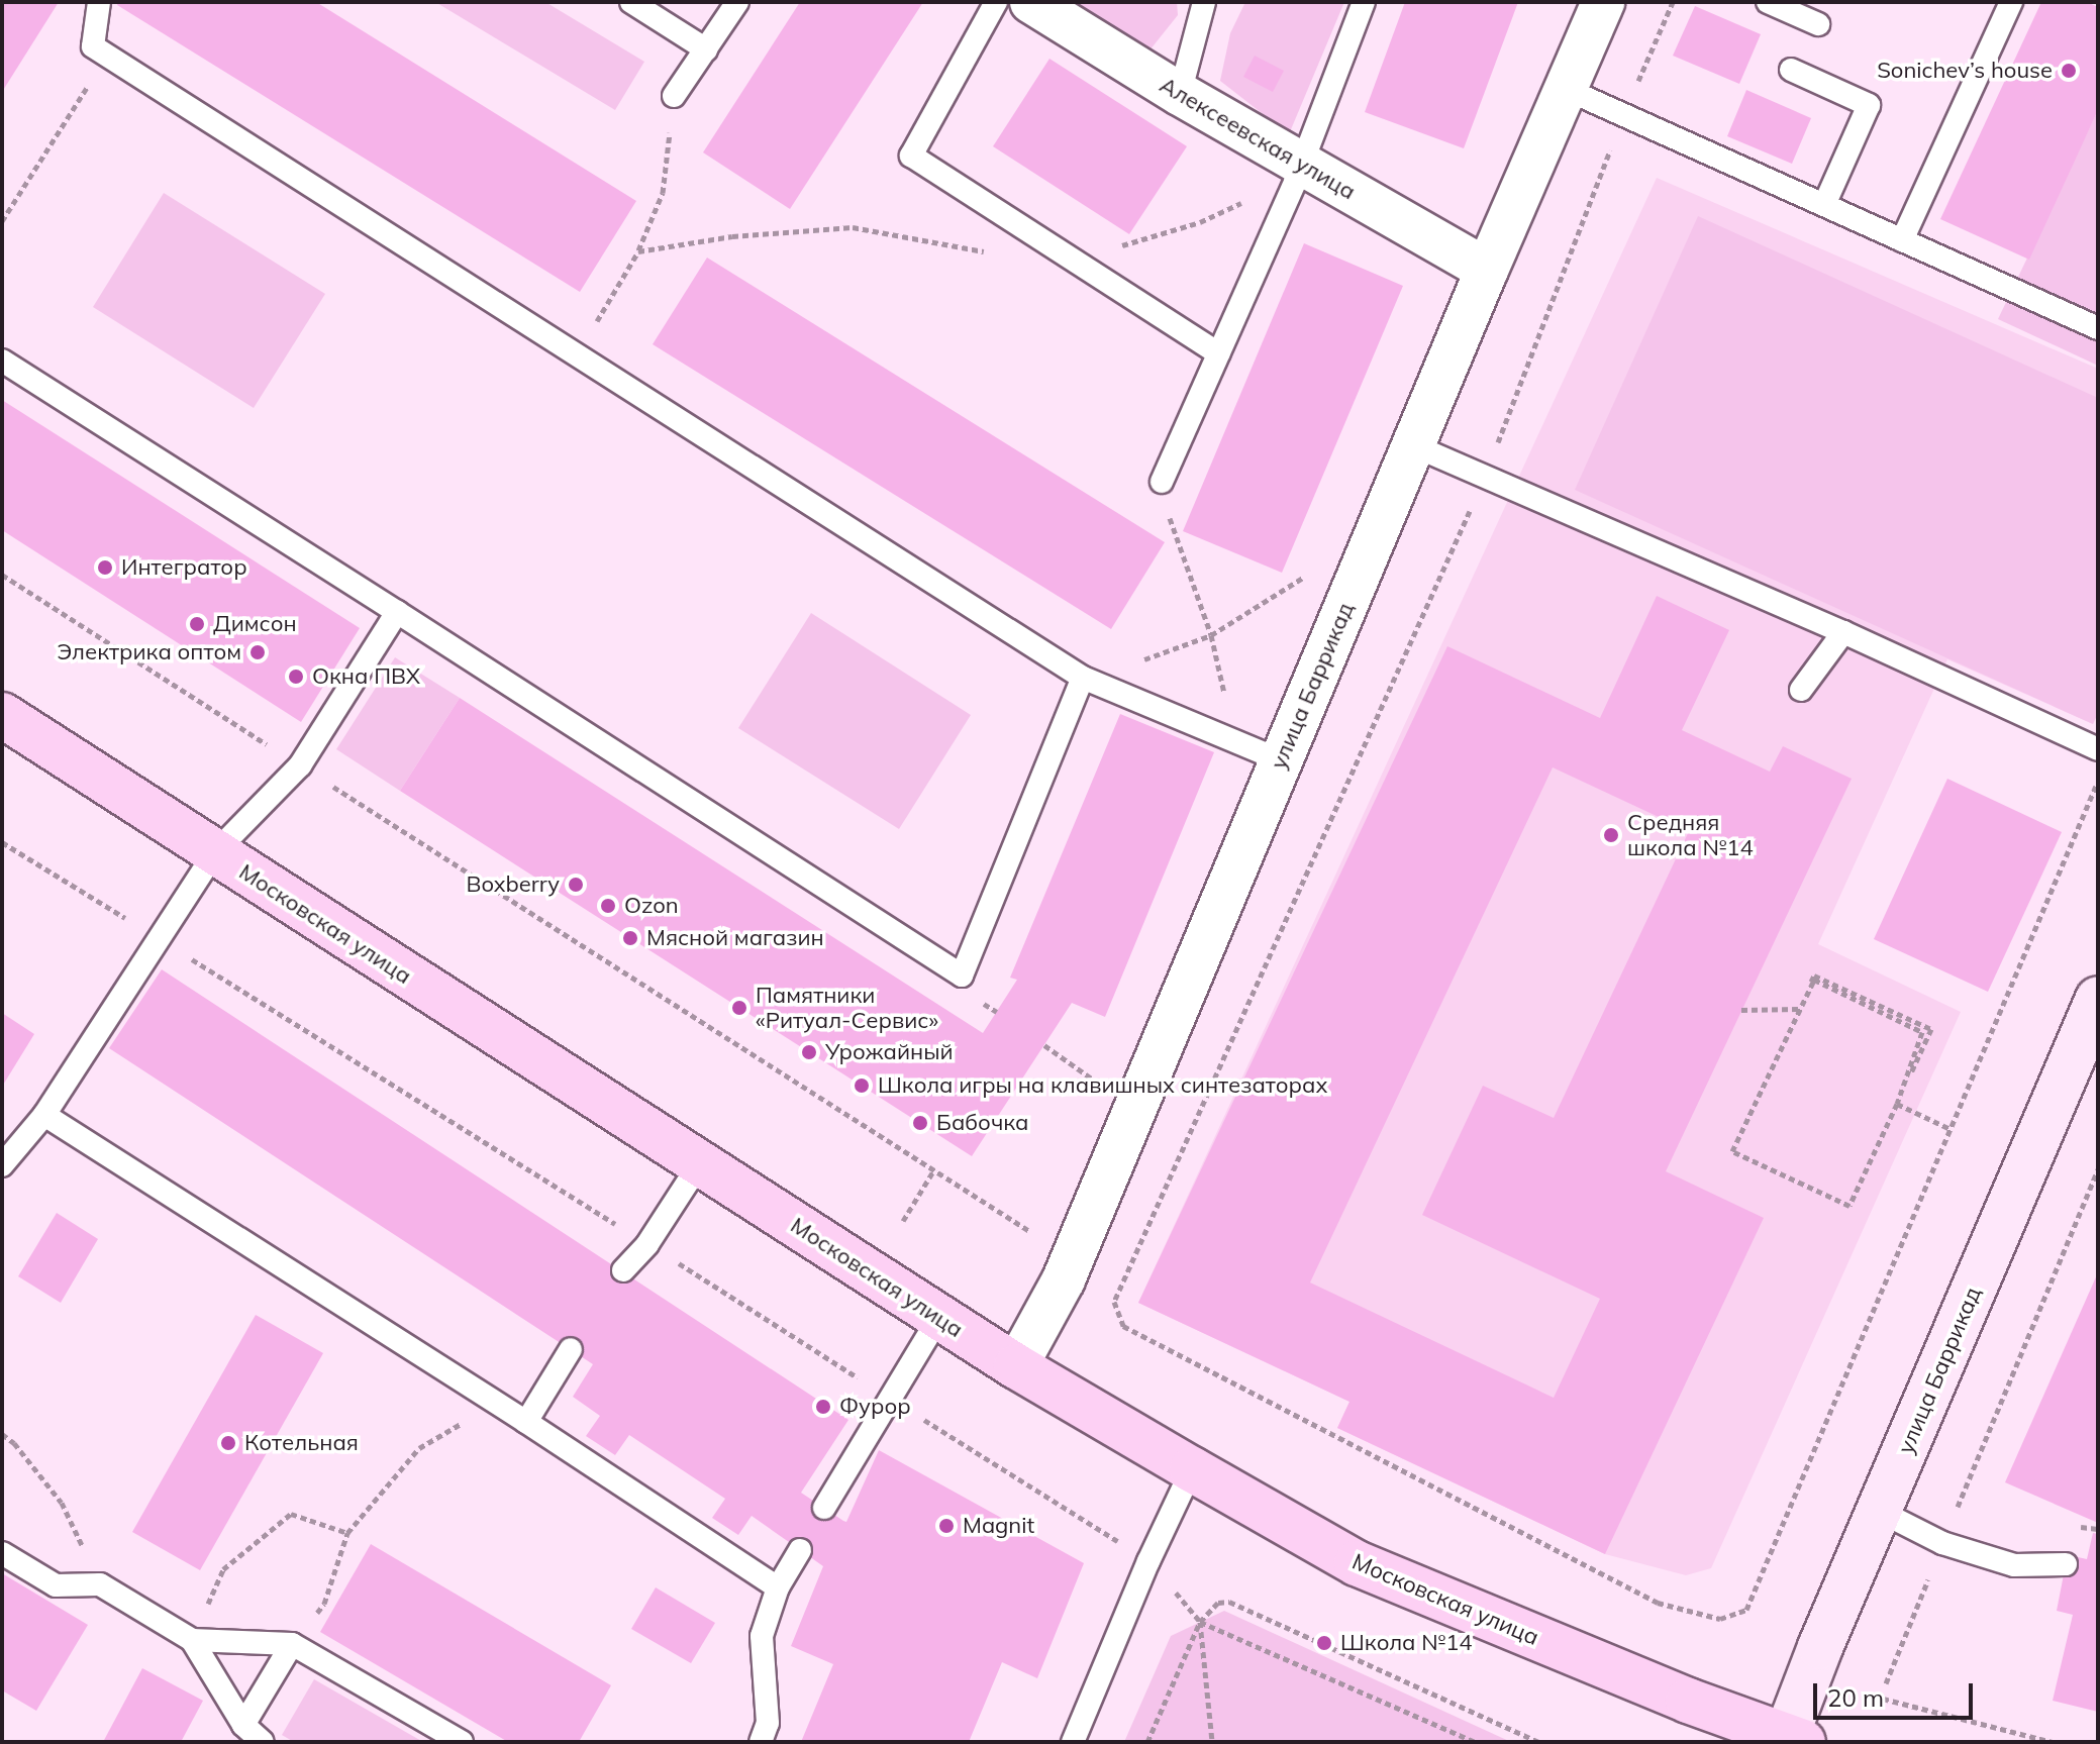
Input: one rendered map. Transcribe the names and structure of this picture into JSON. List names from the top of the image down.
{
  "streets": {
    "main road": ["Московская улица"],
    "street": ["Алексеевская улица", "улица Баррикад"]
  },
  "crossings": [
    ["Алексеевская улица", "улица Баррикад"],
    ["улица Баррикад", "Московская улица"]
  ],
  "places": [
    "Sonichev’s house",
    "Интегратор",
    "Димсон",
    "Электрика оптом",
    "Окна ПВХ",
    "Средняя школа №14",
    "Boxberry",
    "Ozon",
    "Мясной магазин",
    "Памятники «Ритуал-Сервис»",
    "Урожайный",
    "Школа игры на клавишных синтезаторах",
    "Бабочка",
    "Фурор",
    "Котельная",
    "Magnit",
    "Школа №14"
  ],
  "scale_bar": "20 m"
}
